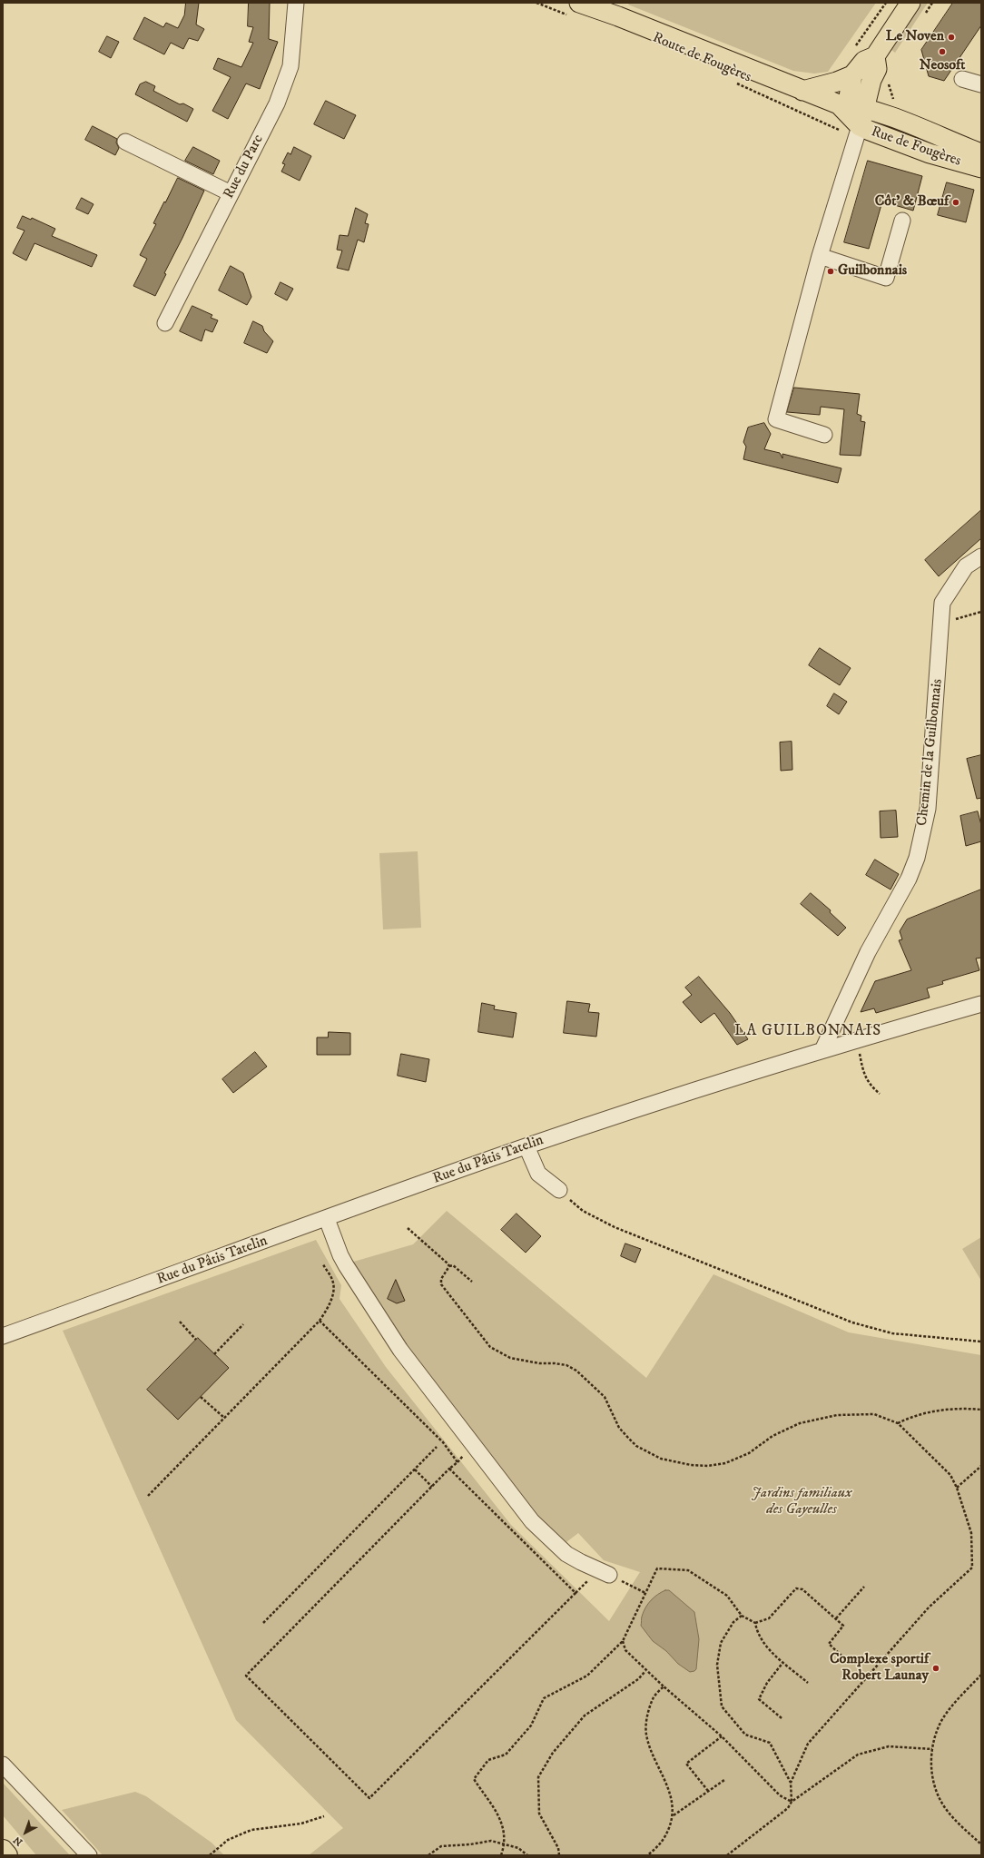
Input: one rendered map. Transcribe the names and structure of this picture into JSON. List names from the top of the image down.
{
  "streets": {
    "main road": ["Rue de Fougères"],
    "street": ["Rue du Parc", "Chemin de la Guilbonnais", "Rue du Pâtis Tatelin"],
    "path": ["Route de Fougères"]
  },
  "crossings": [
    ["Route de Fougères", "Rue de Fougères"],
    ["Chemin de la Guilbonnais", "Rue du Pâtis Tatelin"]
  ],
  "districts": ["LA GUILBONNAIS"],
  "parks": ["Jardins familiaux des Gayeulles"],
  "places": [
    "Le Noven",
    "Neosoft",
    "Côt' & Bœuf",
    "Guilbonnais",
    "Complexe sportif Robert Launay"
  ],
  "north": "bottom left"
}
